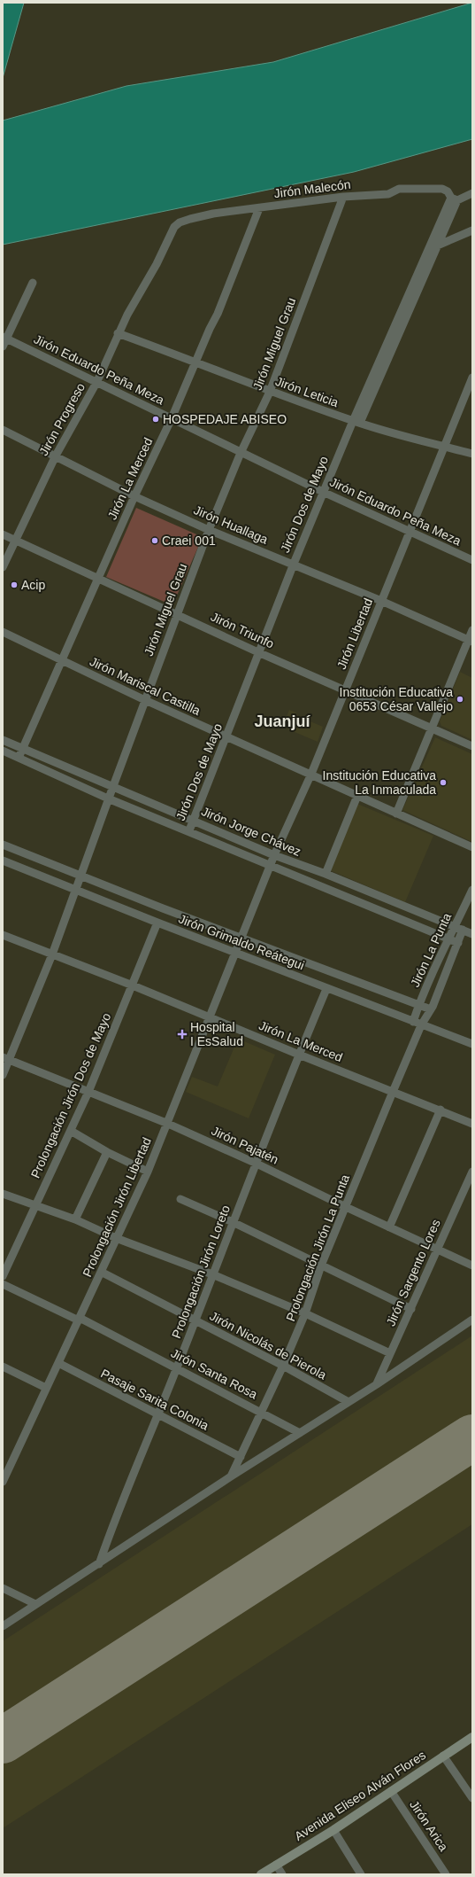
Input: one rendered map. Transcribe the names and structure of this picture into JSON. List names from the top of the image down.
{
  "streets": {
    "street": [
      "Jirón Malecón",
      "Jirón Miguel Grau",
      "Jirón Eduardo Peña Meza",
      "Jirón Leticia",
      "Jirón Progreso",
      "Jirón La Merced",
      "Jirón Dos de Mayo",
      "Jirón Huallaga",
      "Jirón Triunfo",
      "Jirón Libertad",
      "Jirón Mariscal Castilla",
      "Jirón Jorge Chávez",
      "Jirón Grimaldo Reátegui",
      "Jirón La Punta",
      "Prolongación Jirón Dos de Mayo",
      "Jirón Pajatén",
      "Prolongación Jirón Libertad",
      "Prolongación Jirón La Punta",
      "Prolongación Jirón Loreto",
      "Jirón Sargento Lores",
      "Jirón Nicolás de Pierola",
      "Jirón Santa Rosa",
      "Pasaje Sarita Colonia",
      "Avenida Eliseo Alván Flores",
      "Jirón Arica"
    ]
  },
  "crossings": [
    ["Jirón Malecón", "Jirón Miguel Grau"],
    ["Jirón Malecón", "Jirón Progreso"],
    ["Jirón Malecón", "Jirón La Merced"],
    ["Jirón Malecón", "Jirón Dos de Mayo"],
    ["Jirón Miguel Grau", "Jirón Eduardo Peña Meza"],
    ["Jirón Miguel Grau", "Jirón Leticia"],
    ["Jirón Miguel Grau", "Jirón La Merced"],
    ["Jirón Miguel Grau", "Jirón Huallaga"],
    ["Jirón Miguel Grau", "Jirón Triunfo"],
    ["Jirón Miguel Grau", "Jirón Mariscal Castilla"],
    ["Jirón Miguel Grau", "Jirón Jorge Chávez"],
    ["Jirón Miguel Grau", "Jirón Grimaldo Reátegui"],
    ["Jirón Miguel Grau", "Jirón Pajatén"],
    ["Jirón Eduardo Peña Meza", "Jirón Progreso"],
    ["Jirón Eduardo Peña Meza", "Jirón La Merced"],
    ["Jirón Eduardo Peña Meza", "Jirón Dos de Mayo"],
    ["Jirón Eduardo Peña Meza", "Jirón Libertad"],
    ["Jirón Leticia", "Jirón Progreso"],
    ["Jirón Leticia", "Jirón La Merced"],
    ["Jirón Leticia", "Jirón Dos de Mayo"],
    ["Jirón Leticia", "Jirón Libertad"],
    ["Jirón Progreso", "Jirón Huallaga"],
    ["Jirón Progreso", "Jirón Triunfo"],
    ["Jirón La Merced", "Jirón Huallaga"],
    ["Jirón La Merced", "Jirón Triunfo"],
    ["Jirón La Merced", "Jirón Mariscal Castilla"],
    ["Jirón La Merced", "Jirón Jorge Chávez"],
    ["Jirón La Merced", "Prolongación Jirón Dos de Mayo"],
    ["Jirón La Merced", "Prolongación Jirón Libertad"],
    ["Jirón La Merced", "Prolongación Jirón La Punta"],
    ["Jirón La Merced", "Prolongación Jirón Loreto"],
    ["Jirón Dos de Mayo", "Jirón Huallaga"],
    ["Jirón Dos de Mayo", "Jirón Triunfo"],
    ["Jirón Dos de Mayo", "Jirón Mariscal Castilla"],
    ["Jirón Dos de Mayo", "Jirón Jorge Chávez"],
    ["Jirón Huallaga", "Jirón Libertad"],
    ["Jirón Triunfo", "Jirón Libertad"],
    ["Jirón Libertad", "Jirón Mariscal Castilla"],
    ["Jirón Libertad", "Jirón Jorge Chávez"],
    ["Jirón Libertad", "Jirón Grimaldo Reátegui"],
    ["Jirón Libertad", "Prolongación Jirón Libertad"],
    ["Jirón Jorge Chávez", "Jirón La Punta"],
    ["Jirón Grimaldo Reátegui", "Jirón La Punta"],
    ["Jirón Grimaldo Reátegui", "Prolongación Jirón Dos de Mayo"],
    ["Jirón Grimaldo Reátegui", "Prolongación Jirón Libertad"],
    ["Jirón Grimaldo Reátegui", "Prolongación Jirón La Punta"],
    ["Jirón Grimaldo Reátegui", "Prolongación Jirón Loreto"],
    ["Jirón La Punta", "Prolongación Jirón La Punta"],
    ["Prolongación Jirón Dos de Mayo", "Jirón Pajatén"],
    ["Jirón Pajatén", "Prolongación Jirón Libertad"],
    ["Jirón Pajatén", "Prolongación Jirón La Punta"],
    ["Jirón Pajatén", "Prolongación Jirón Loreto"],
    ["Jirón Pajatén", "Jirón Sargento Lores"],
    ["Prolongación Jirón Libertad", "Jirón Nicolás de Pierola"],
    ["Prolongación Jirón Libertad", "Jirón Santa Rosa"],
    ["Prolongación Jirón Libertad", "Pasaje Sarita Colonia"],
    ["Prolongación Jirón La Punta", "Jirón Nicolás de Pierola"],
    ["Prolongación Jirón La Punta", "Jirón Santa Rosa"],
    ["Prolongación Jirón La Punta", "Pasaje Sarita Colonia"],
    ["Prolongación Jirón Loreto", "Jirón Nicolás de Pierola"],
    ["Prolongación Jirón Loreto", "Jirón Santa Rosa"],
    ["Prolongación Jirón Loreto", "Pasaje Sarita Colonia"],
    ["Avenida Eliseo Alván Flores", "Jirón Arica"]
  ],
  "districts": ["Juanjuí"],
  "places": {
    "other": [
      "HOSPEDAJE ABISEO",
      "Craei 001",
      "Acip",
      "Institución Educativa 0653 César Vallejo",
      "Institución Educativa La Inmaculada"
    ],
    "health": ["Hospital I EsSalud"]
  }
}
